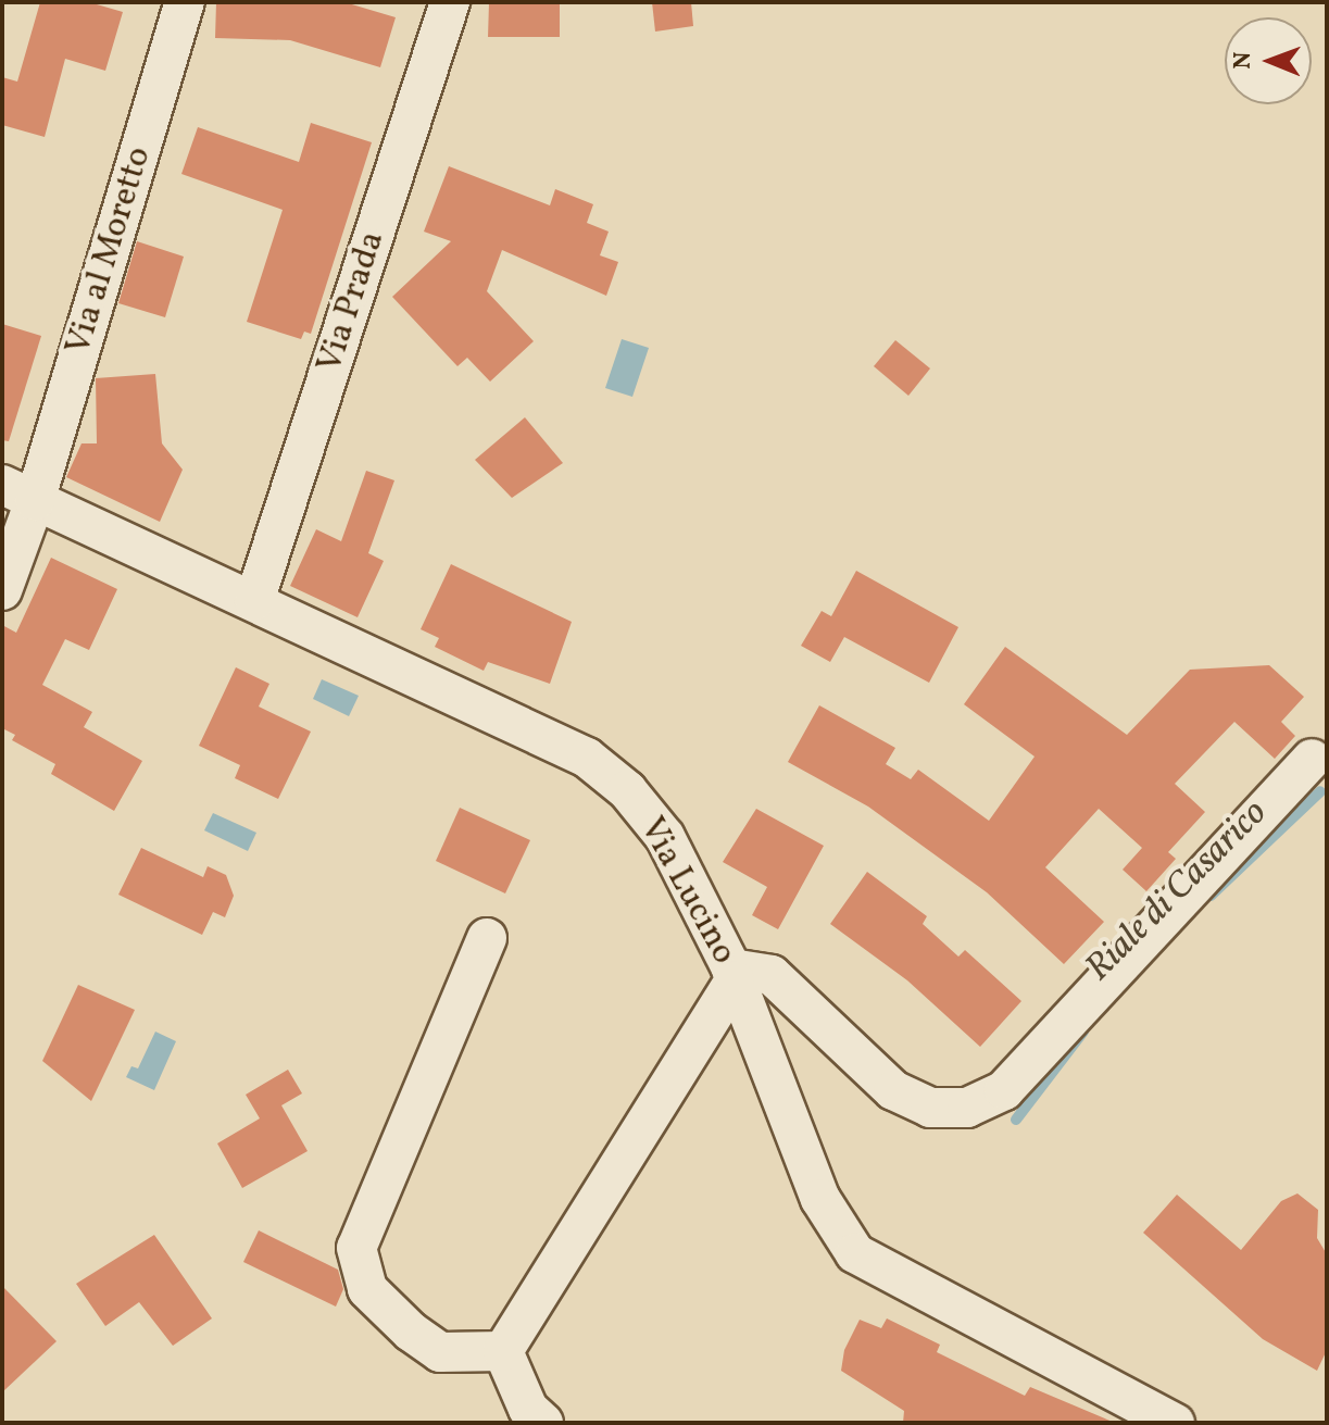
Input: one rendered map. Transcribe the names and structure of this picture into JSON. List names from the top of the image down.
{
  "streets": {
    "street": ["Via al Moretto", "Via Prada", "Via Lucino"]
  },
  "crossings": [
    ["Via al Moretto", "Via Lucino"],
    ["Via Prada", "Via Lucino"]
  ],
  "water": ["Riale di Casarico"],
  "north": "left"
}
